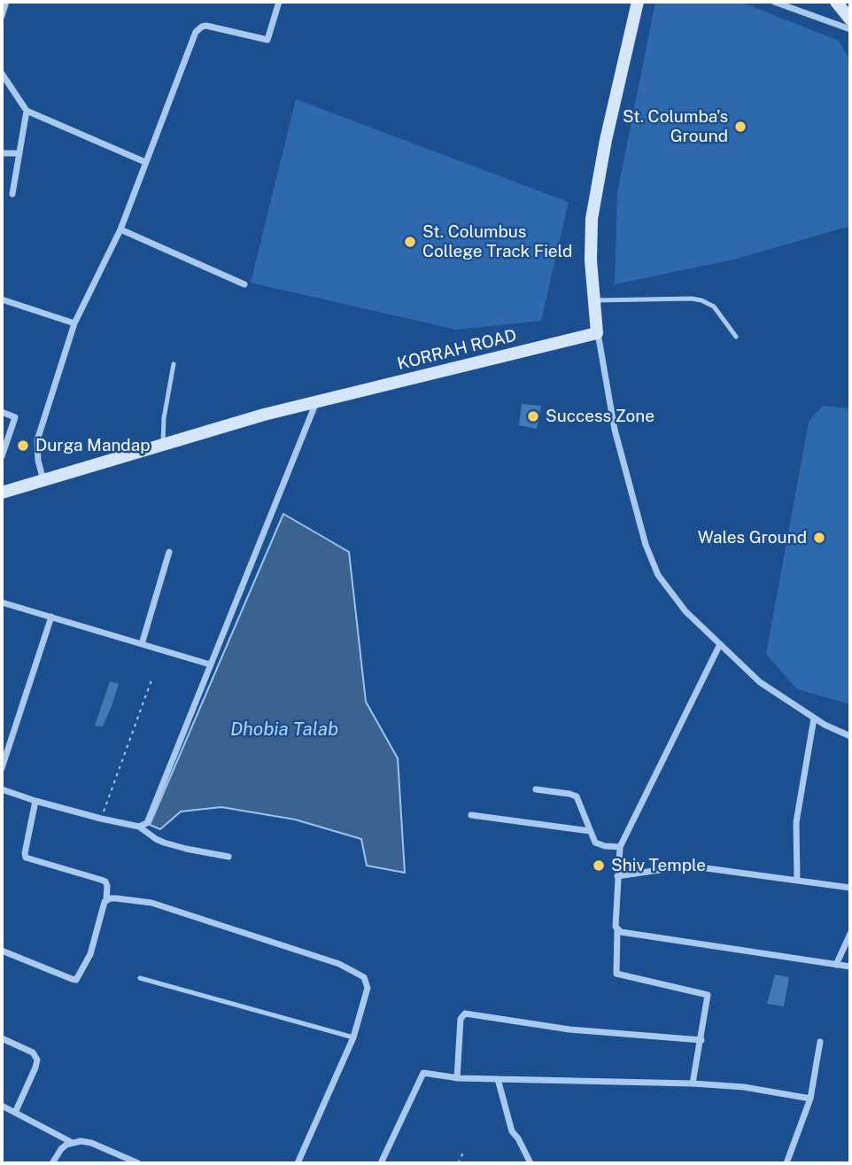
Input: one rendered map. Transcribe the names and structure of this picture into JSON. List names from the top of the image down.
{
  "streets": {
    "main road": ["KORRAH ROAD"]
  },
  "water": ["Dhobia Talab"],
  "places": [
    "St. Columba's Ground",
    "St. Columbus College Track Field",
    "Success Zone",
    "Durga Mandap",
    "Wales Ground",
    "Shiv Temple"
  ]
}
